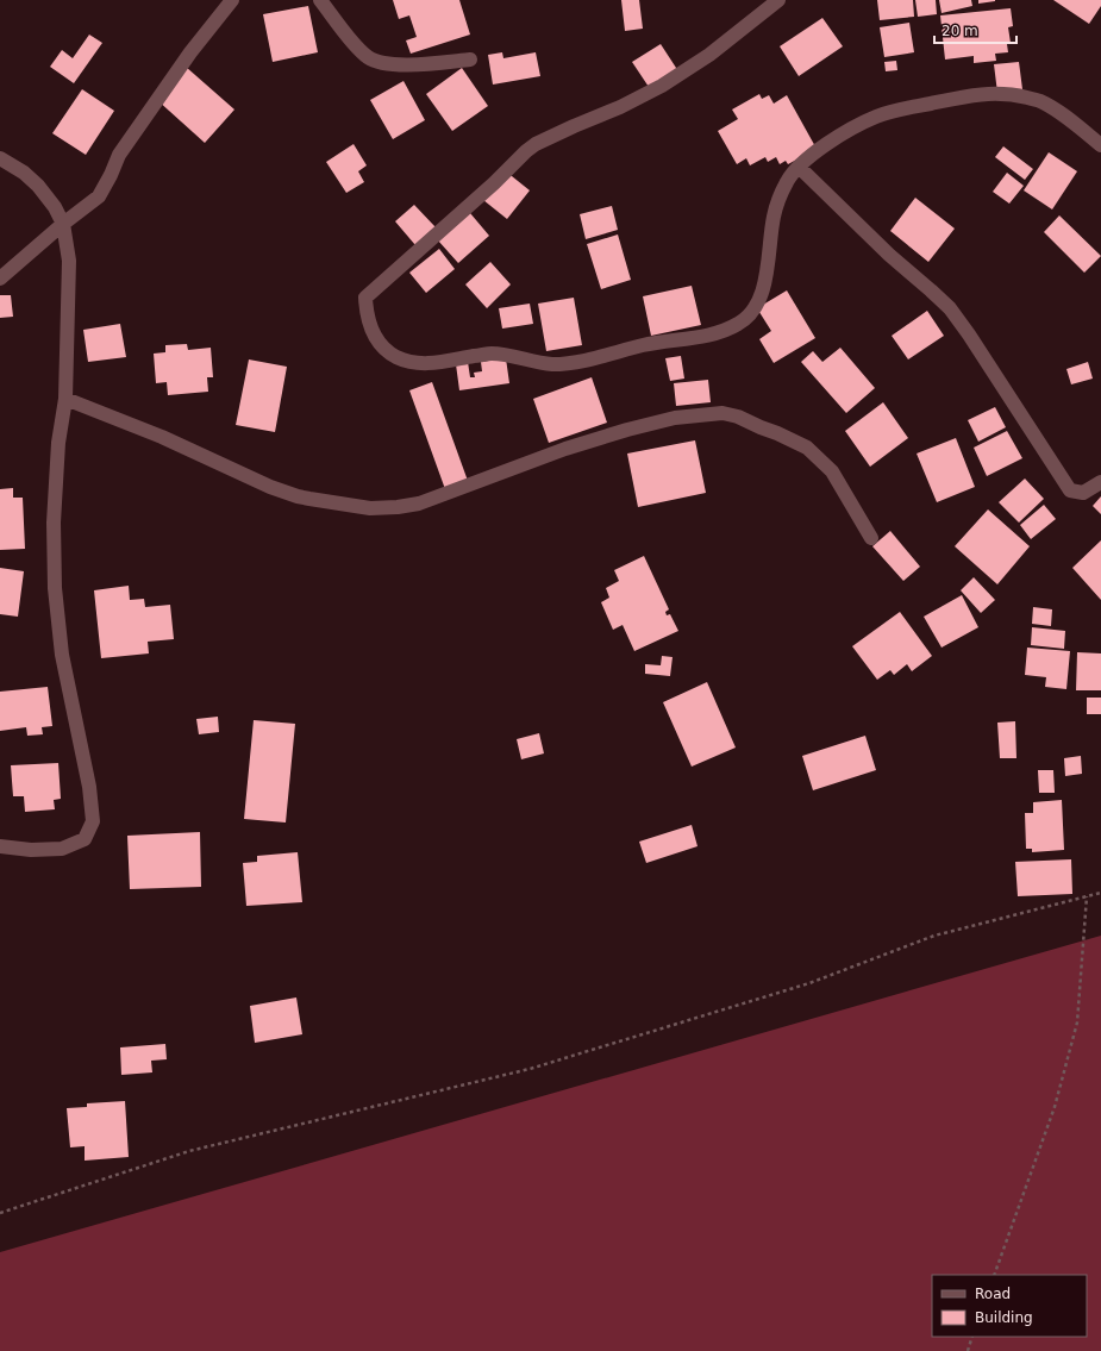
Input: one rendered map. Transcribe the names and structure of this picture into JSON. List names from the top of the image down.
{
  "legend": ["Road", "Building"],
  "scale_bar": "20 m"
}
